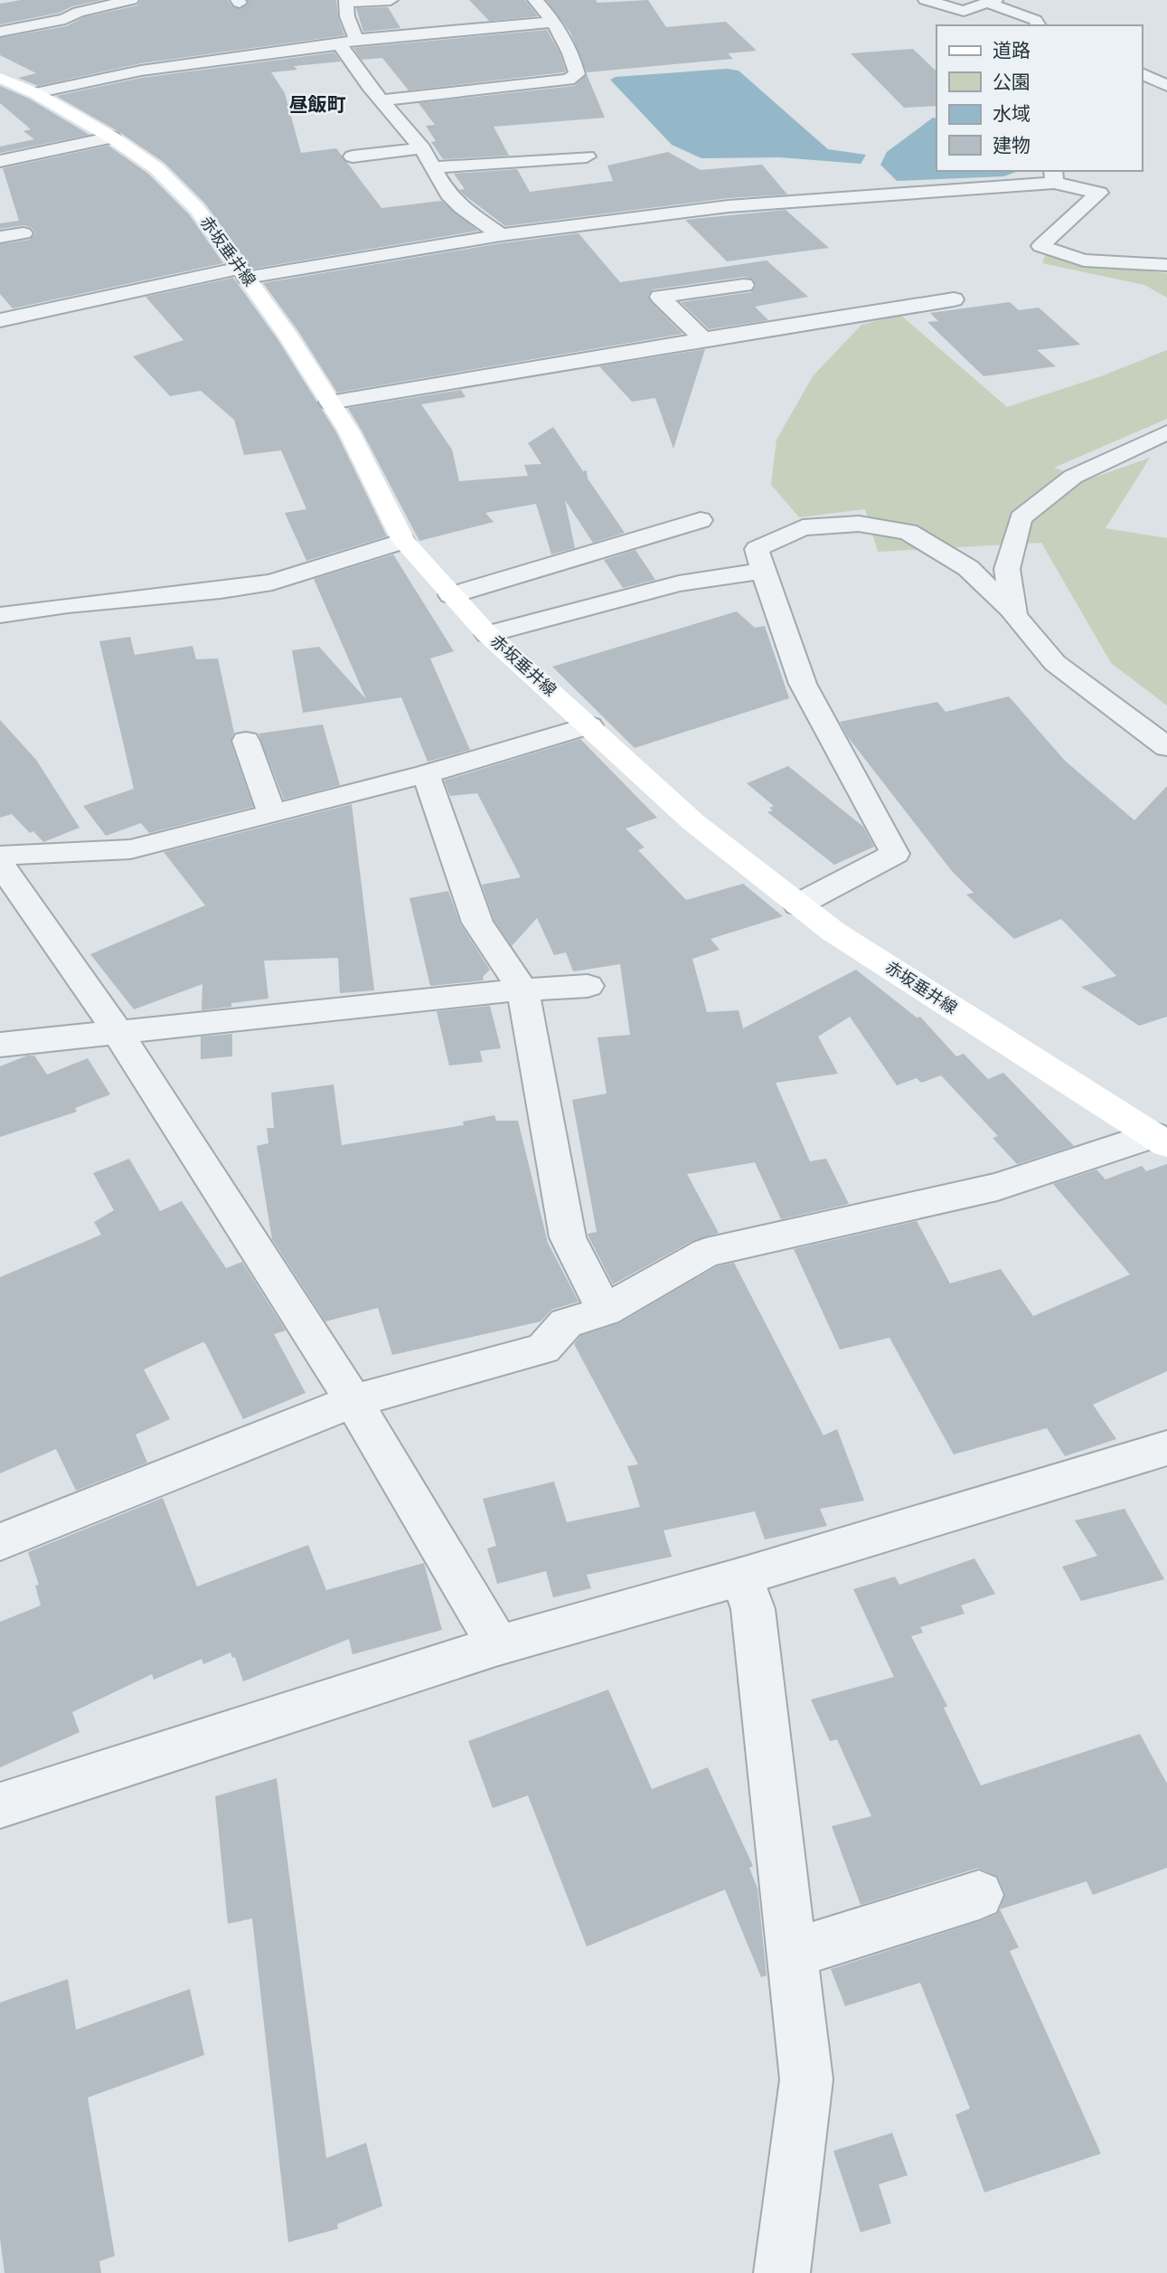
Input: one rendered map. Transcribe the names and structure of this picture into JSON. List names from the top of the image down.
{
  "streets": {
    "main road": ["赤坂垂井線"]
  },
  "districts": ["昼飯町"],
  "legend": [
    "道路",
    "公園",
    "水域",
    "建物"
  ]
}
